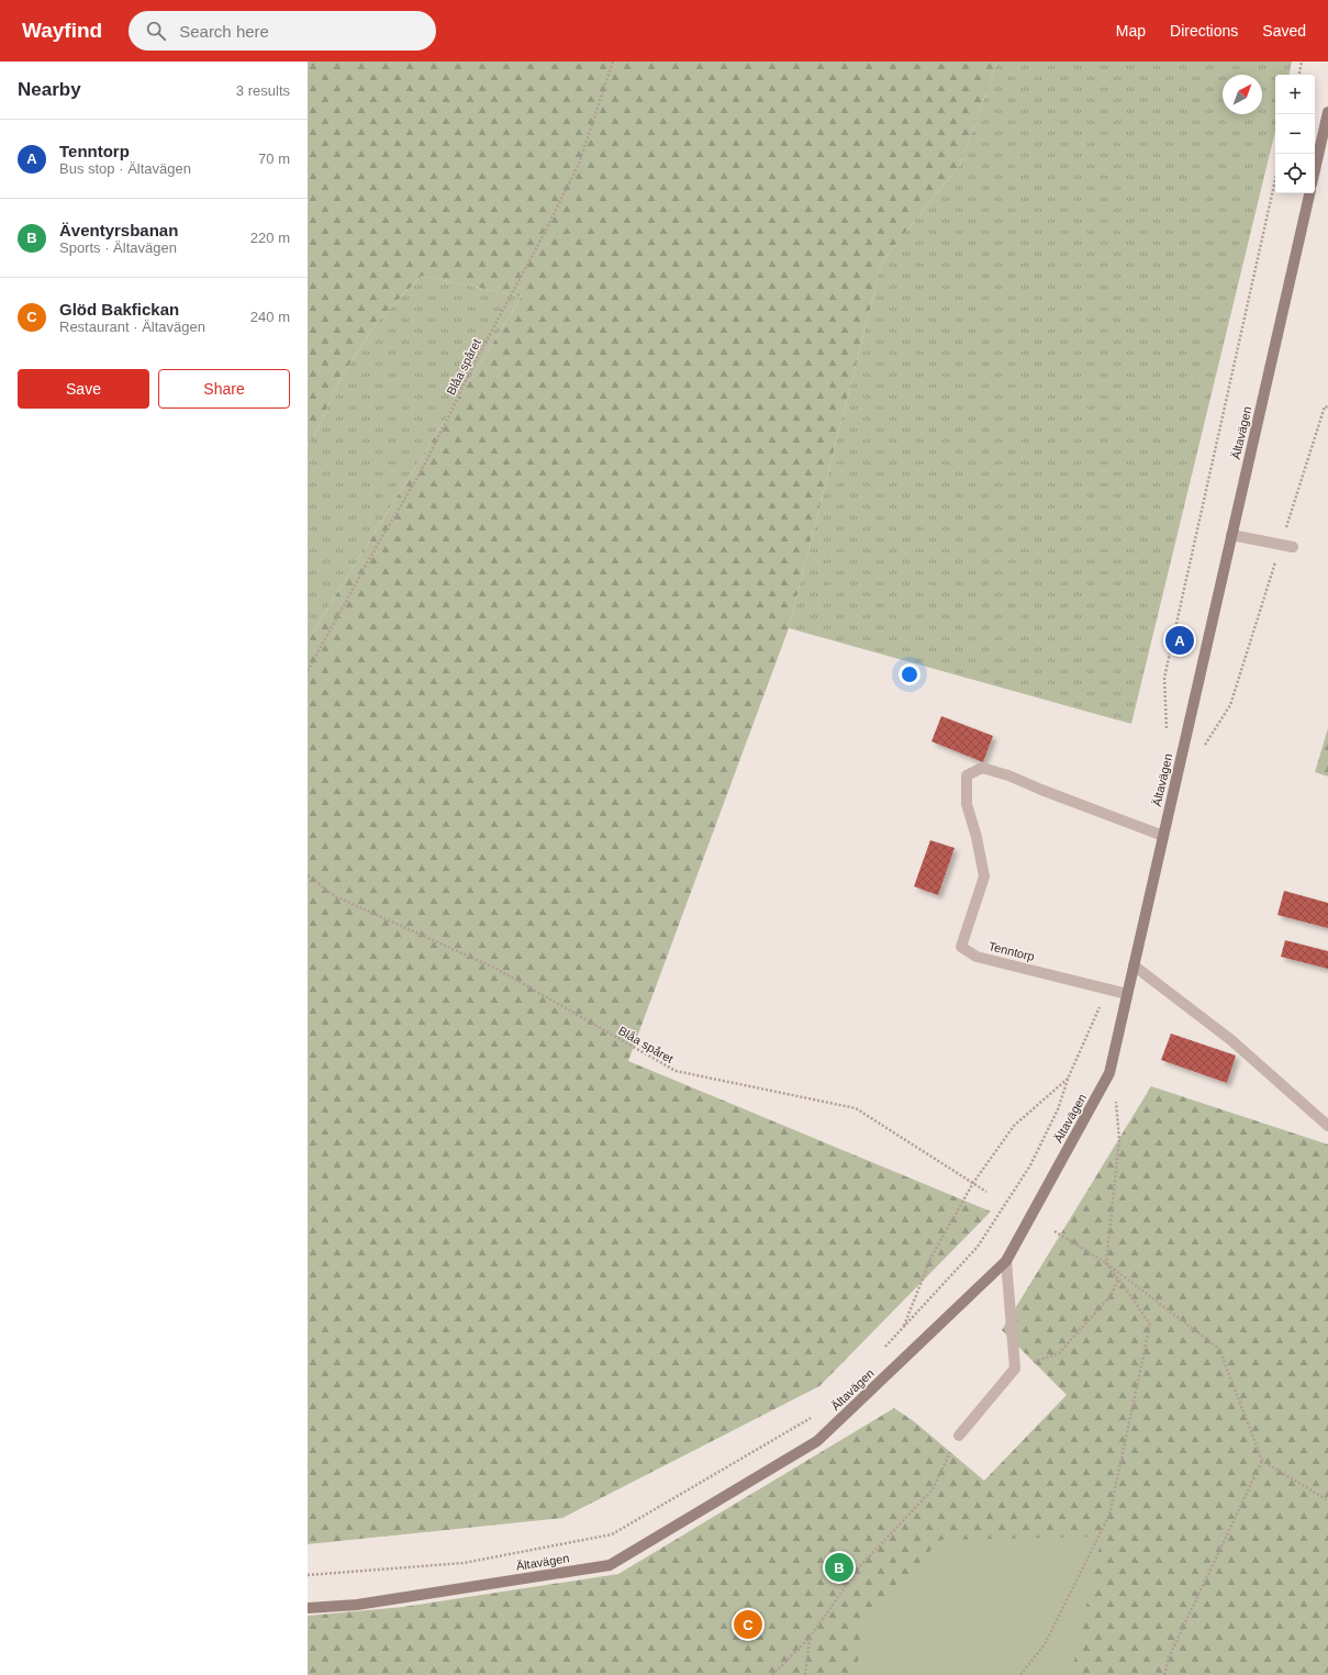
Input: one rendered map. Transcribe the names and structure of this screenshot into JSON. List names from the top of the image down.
{
  "streets": {
    "main road": ["Ältavägen"],
    "street": ["Tenntorp"],
    "path": ["Blåa spåret"]
  },
  "crossings": [
    ["Ältavägen", "Tenntorp"]
  ],
  "north": "top right",
  "page": {
    "header": "Wayfind",
    "search": "Search here",
    "nav": ["Map", "Directions", "Saved"],
    "heading": ["Nearby", "3 results"],
    "map_buttons": ["+", "−"],
    "list": [
      {
        "mark": "A",
        "name": "Tenntorp",
        "note": "Bus stop · Ältavägen",
        "value": "70 m"
      },
      {
        "mark": "B",
        "name": "Äventyrsbanan",
        "note": "Sports · Ältavägen",
        "value": "220 m"
      },
      {
        "mark": "C",
        "name": "Glöd Bakfickan",
        "note": "Restaurant · Ältavägen",
        "value": "240 m"
      }
    ],
    "buttons": ["Save", "Share"],
    "pins": ["A", "B", "C"]
  }
}
